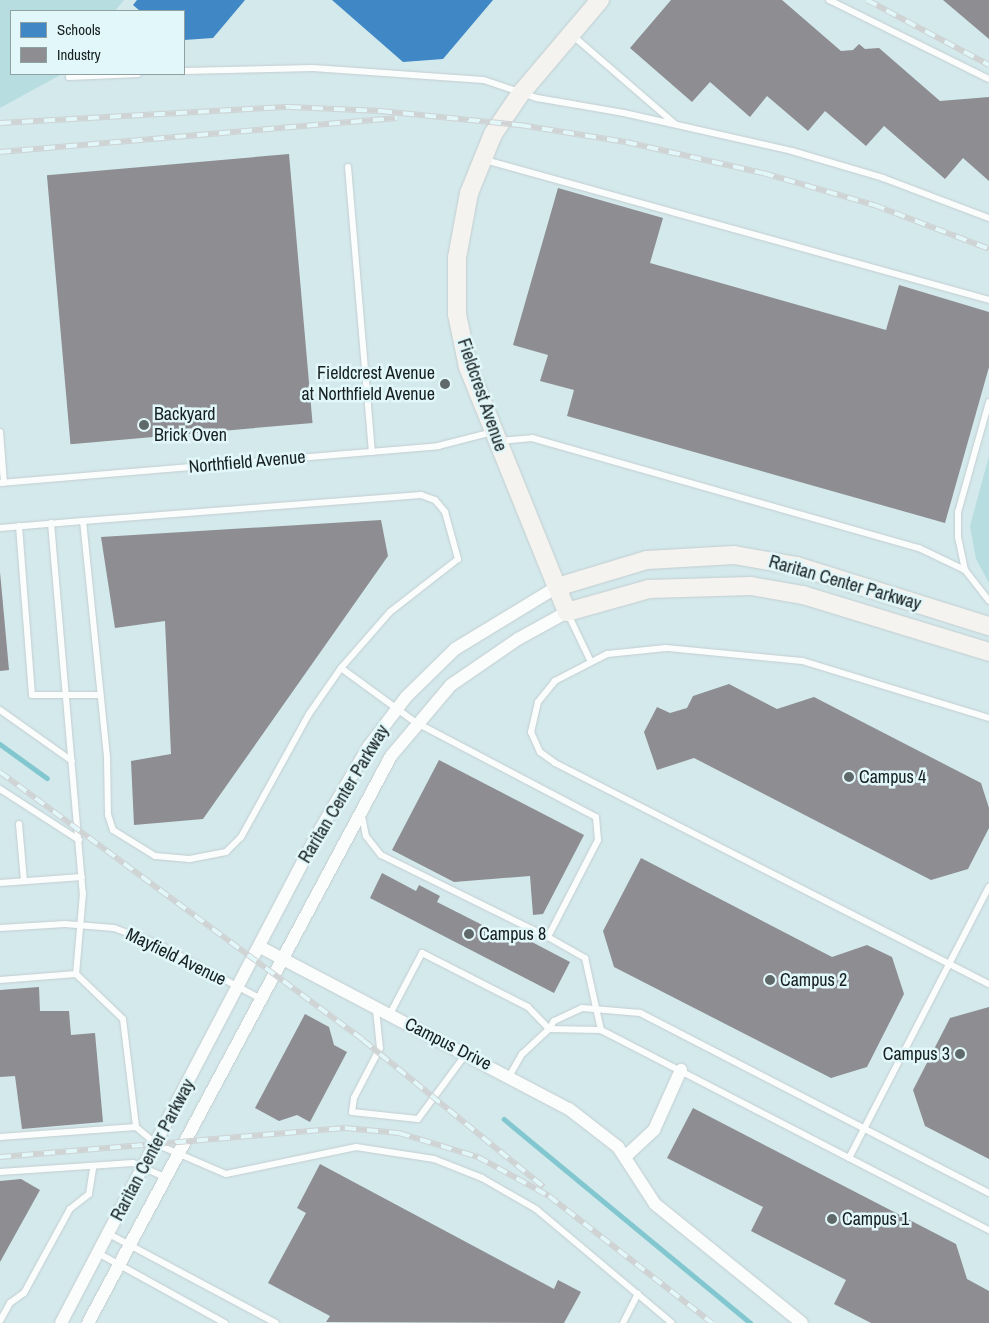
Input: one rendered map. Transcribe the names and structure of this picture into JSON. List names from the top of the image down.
{
  "streets": {
    "street": ["Fieldcrest Avenue", "Raritan Center Parkway", "Campus Drive"],
    "lane": ["Northfield Avenue", "Mayfield Avenue"]
  },
  "crossings": [
    ["Fieldcrest Avenue", "Northfield Avenue"],
    ["Fieldcrest Avenue", "Raritan Center Parkway"],
    ["Raritan Center Parkway", "Mayfield Avenue"],
    ["Raritan Center Parkway", "Campus Drive"]
  ],
  "places": [
    "Fieldcrest Avenue at Northfield Avenue",
    "Backyard Brick Oven",
    "Campus 4",
    "Campus 8",
    "Campus 2",
    "Campus 3",
    "Campus 1"
  ],
  "legend": ["Schools", "Industry"]
}
